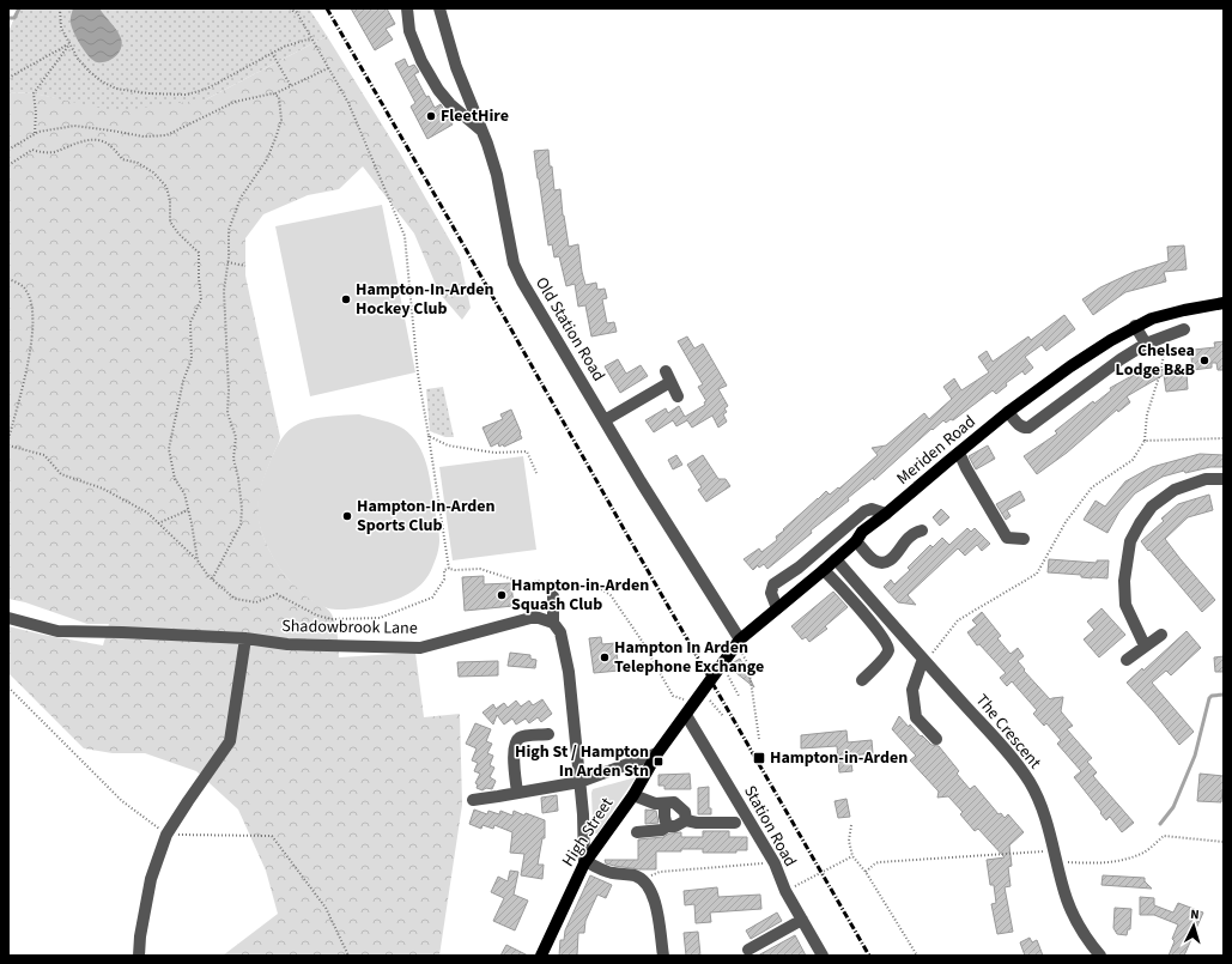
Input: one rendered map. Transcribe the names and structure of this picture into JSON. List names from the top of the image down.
{
  "streets": {
    "main road": ["Meriden Road", "High Street"],
    "street": [
      "Old Station Road",
      "Shadowbrook Lane",
      "The Crescent",
      "Station Road"
    ]
  },
  "crossings": [
    ["Old Station Road", "Meriden Road"],
    ["Old Station Road", "High Street"],
    ["Meriden Road", "The Crescent"],
    ["Meriden Road", "High Street"],
    ["Station Road", "High Street"]
  ],
  "places": {
    "other": [
      "FleetHire",
      "Hampton-In-Arden Hockey Club",
      "Chelsea Lodge B&B",
      "Hampton-In-Arden Sports Club",
      "Hampton-in-Arden Squash Club",
      "Hampton In Arden Telephone Exchange"
    ],
    "transit": ["Hampton-in-Arden", "High St / Hampton In Arden Stn"]
  },
  "north": "top"
}
